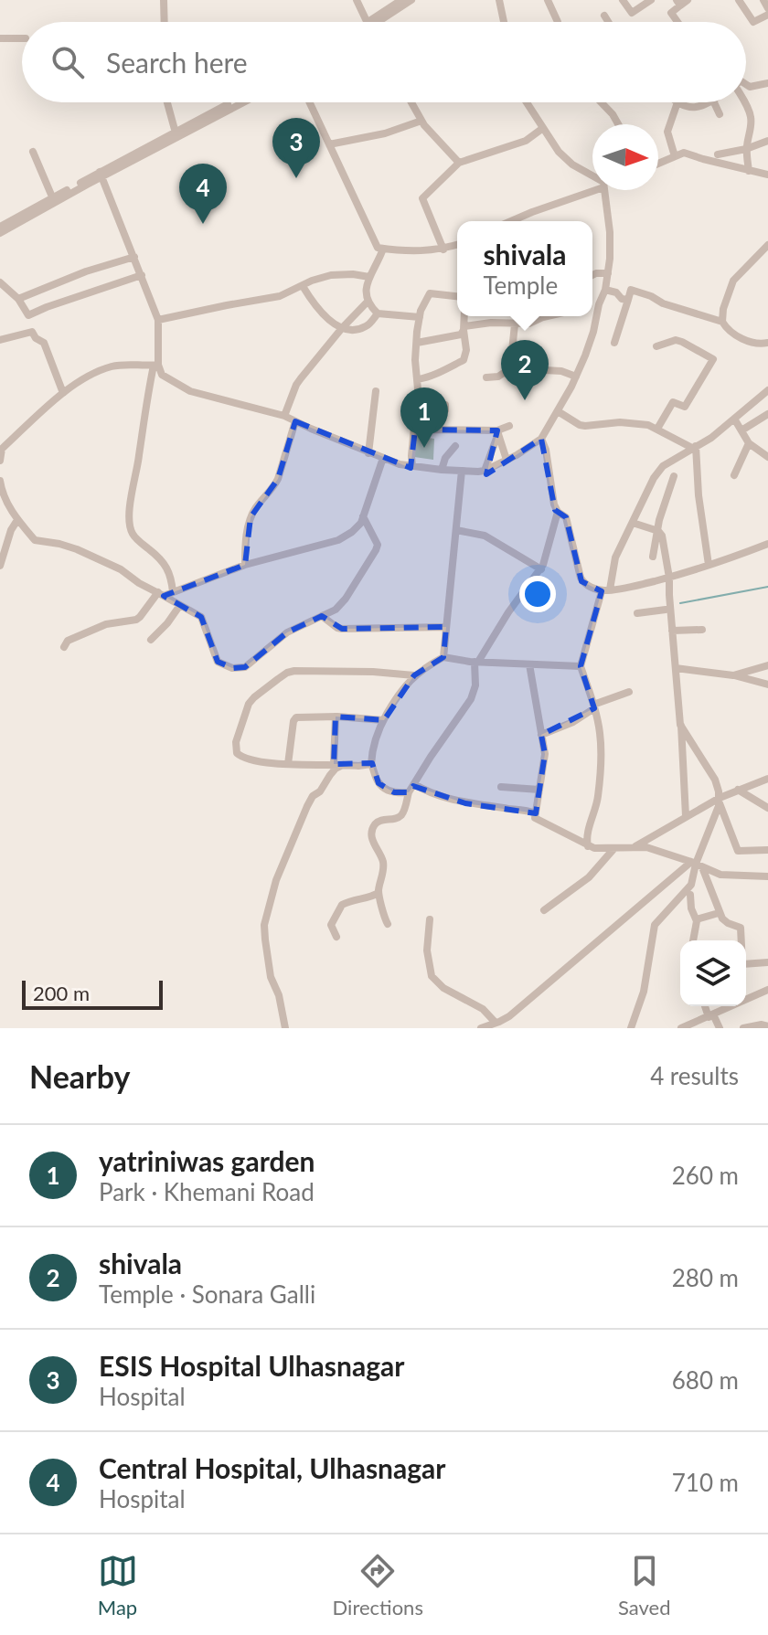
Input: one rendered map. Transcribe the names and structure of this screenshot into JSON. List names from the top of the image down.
{
  "scale_bar": "200 m",
  "north": "right",
  "page": {
    "search": "Search here",
    "pins": [
      "3",
      "4",
      "2",
      "1"
    ],
    "popup": ["shivala", "Temple"],
    "scale": "200 m",
    "heading": ["Nearby", "4 results"],
    "list": [
      {
        "mark": "1",
        "name": "yatriniwas garden",
        "note": "Park · Khemani Road",
        "value": "260 m"
      },
      {
        "mark": "2",
        "name": "shivala",
        "note": "Temple · Sonara Galli",
        "value": "280 m"
      },
      {
        "mark": "3",
        "name": "ESIS Hospital Ulhasnagar",
        "note": "Hospital",
        "value": "680 m"
      },
      {
        "mark": "4",
        "name": "Central Hospital, Ulhasnagar",
        "note": "Hospital",
        "value": "710 m"
      }
    ],
    "nav": ["Map", "Directions", "Saved"]
  }
}
